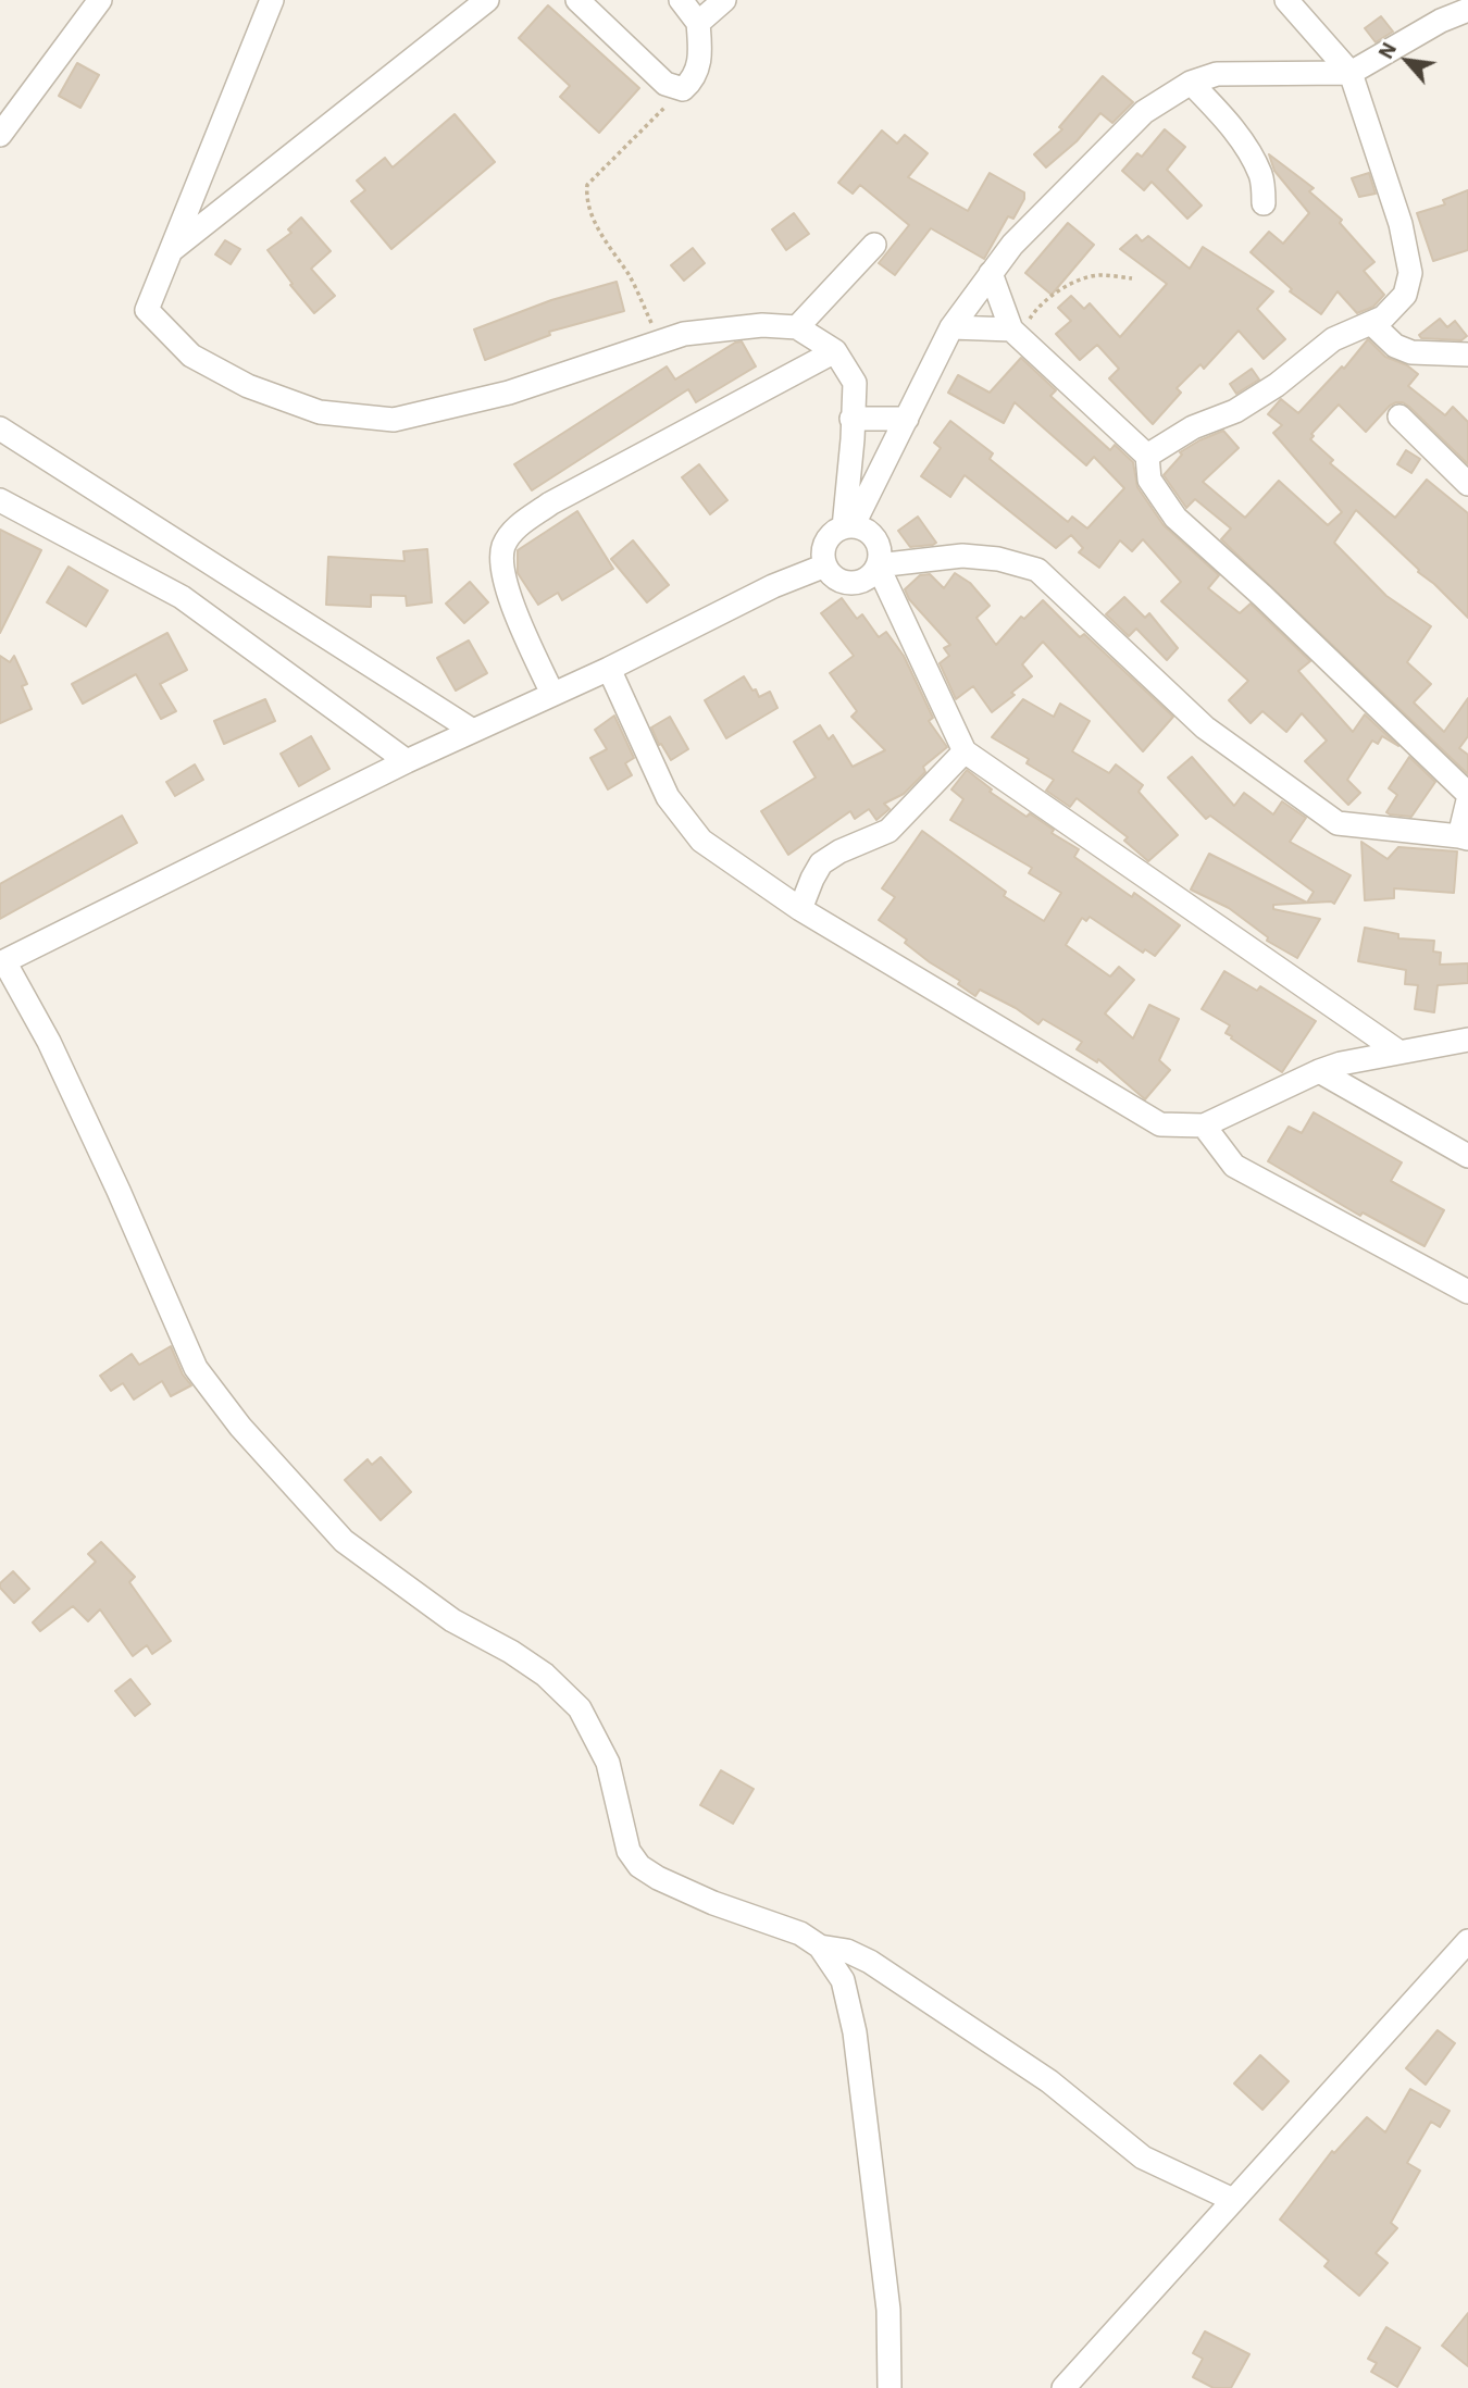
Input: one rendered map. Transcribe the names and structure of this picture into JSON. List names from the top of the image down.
{
  "north": "top left"
}
